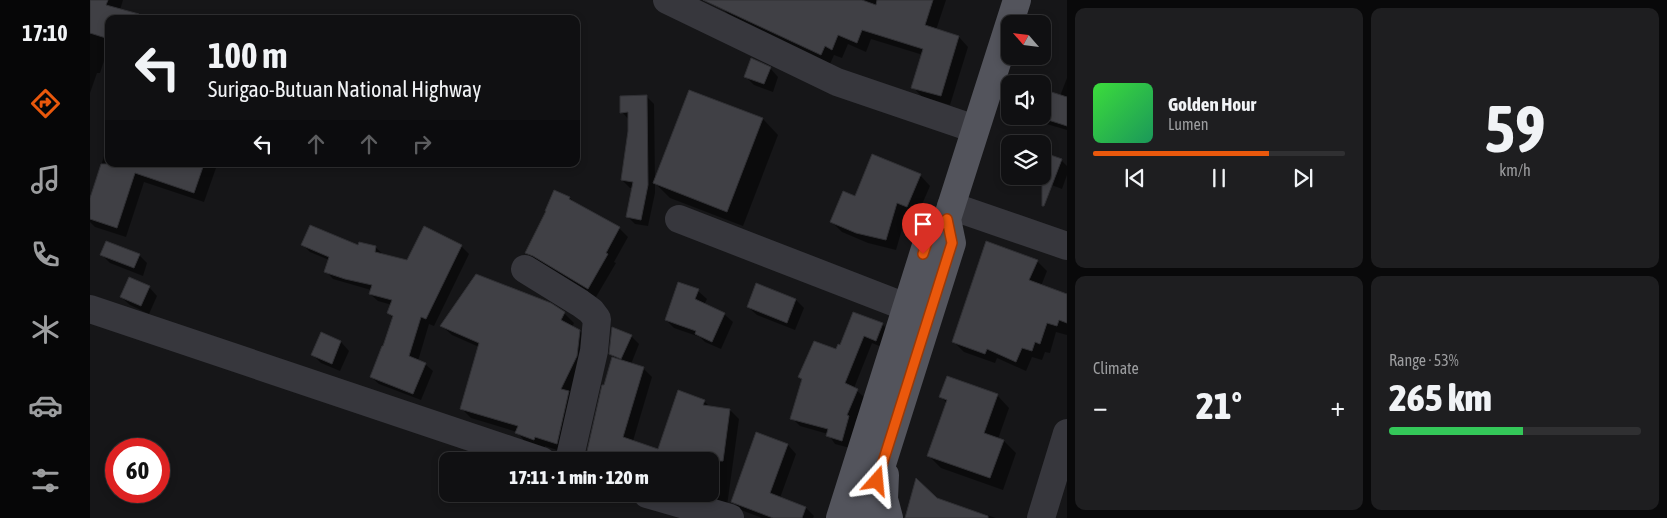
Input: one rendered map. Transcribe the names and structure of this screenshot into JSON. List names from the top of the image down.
{
  "north": "top left",
  "page": {
    "tabs": "17:10",
    "tile": [
      ["59", "km/h"],
      "Climate",
      ["Range · 53%", "265 km"]
    ],
    "turn": ["100 m", "Surigao-Butuan National Highway"],
    "song": ["Golden Hour", "Lumen"],
    "heat": ["−", "21°", "+"],
    "limit": "60",
    "trip": "17:11 · 1 min · 120 m"
  }
}
